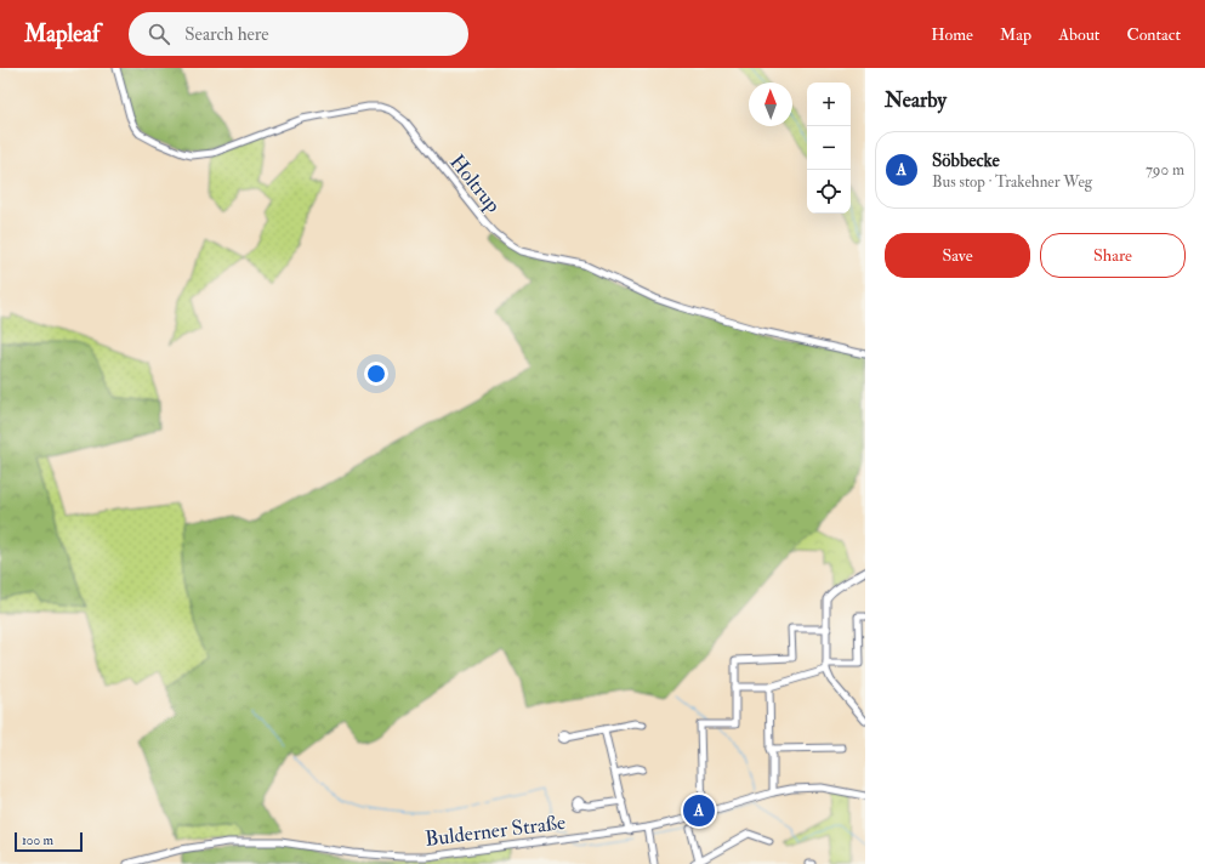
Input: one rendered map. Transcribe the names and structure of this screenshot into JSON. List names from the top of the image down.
{
  "streets": {
    "street": ["Holtrup", "Bulderner Straße"]
  },
  "scale_bar": "100 m",
  "north": "top",
  "page": {
    "header": "Mapleaf",
    "search": "Search here",
    "nav": [
      "Home",
      "Map",
      "About",
      "Contact"
    ],
    "heading": "Nearby",
    "map_buttons": ["+", "−"],
    "list": [
      {
        "mark": "A",
        "name": "Söbbecke",
        "note": "Bus stop · Trakehner Weg",
        "value": "790 m"
      }
    ],
    "buttons": ["Save", "Share"],
    "pins": "A",
    "scale": "100 m"
  }
}
